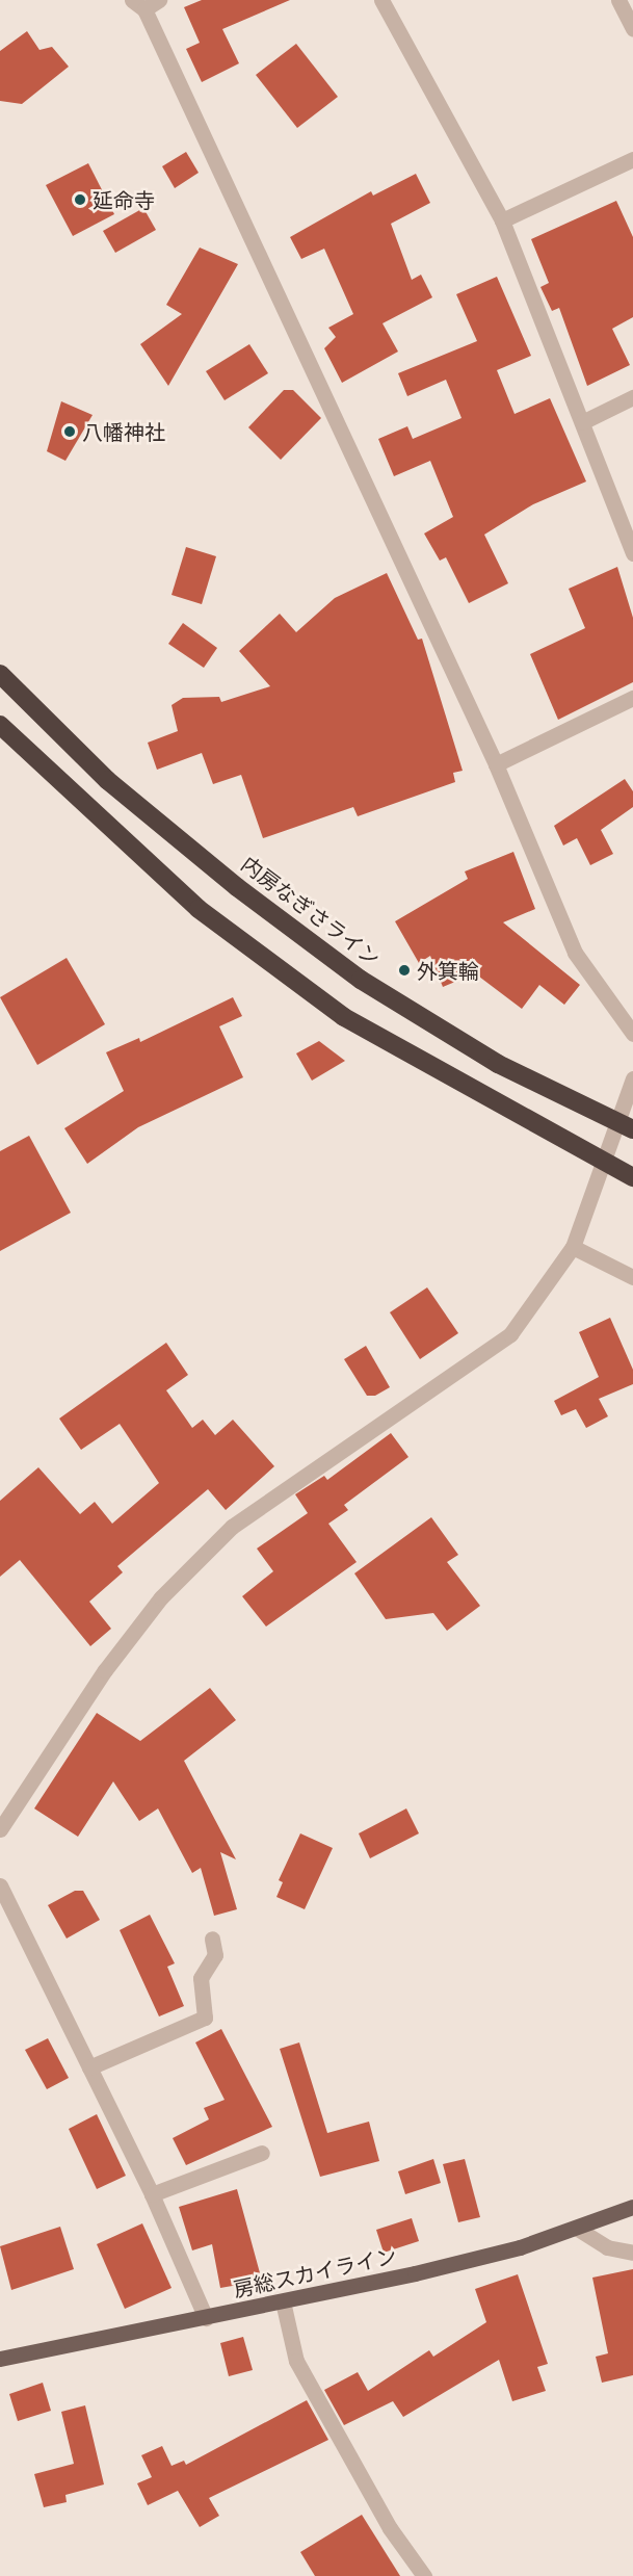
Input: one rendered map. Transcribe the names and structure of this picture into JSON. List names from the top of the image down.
{
  "streets": {
    "highway": ["内房なぎさライン"],
    "main road": ["房総スカイライン"]
  },
  "places": ["延命寺", "八幡神社", "外箕輪"]
}
